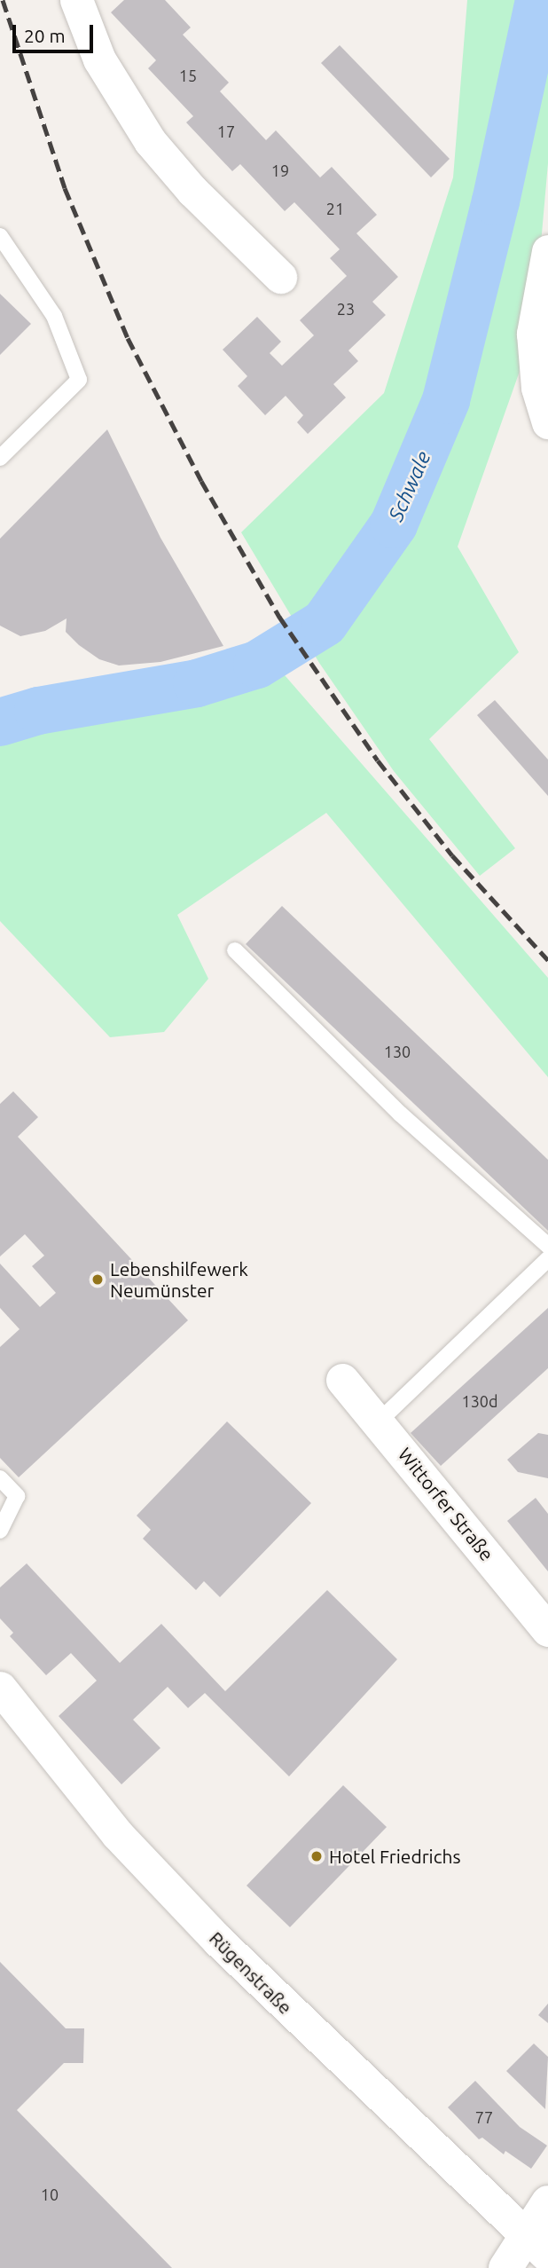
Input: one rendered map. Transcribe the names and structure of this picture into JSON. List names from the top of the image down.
{
  "streets": {
    "street": ["Wittorfer Straße", "Rügenstraße"]
  },
  "water": ["Schwale"],
  "places": ["Lebenshilfewerk Neumünster", "Hotel Friedrichs"],
  "house_numbers": [
    "15",
    "17",
    "19",
    "21",
    "23",
    "130",
    "130d",
    "77",
    "10"
  ],
  "scale_bar": "20 m"
}
